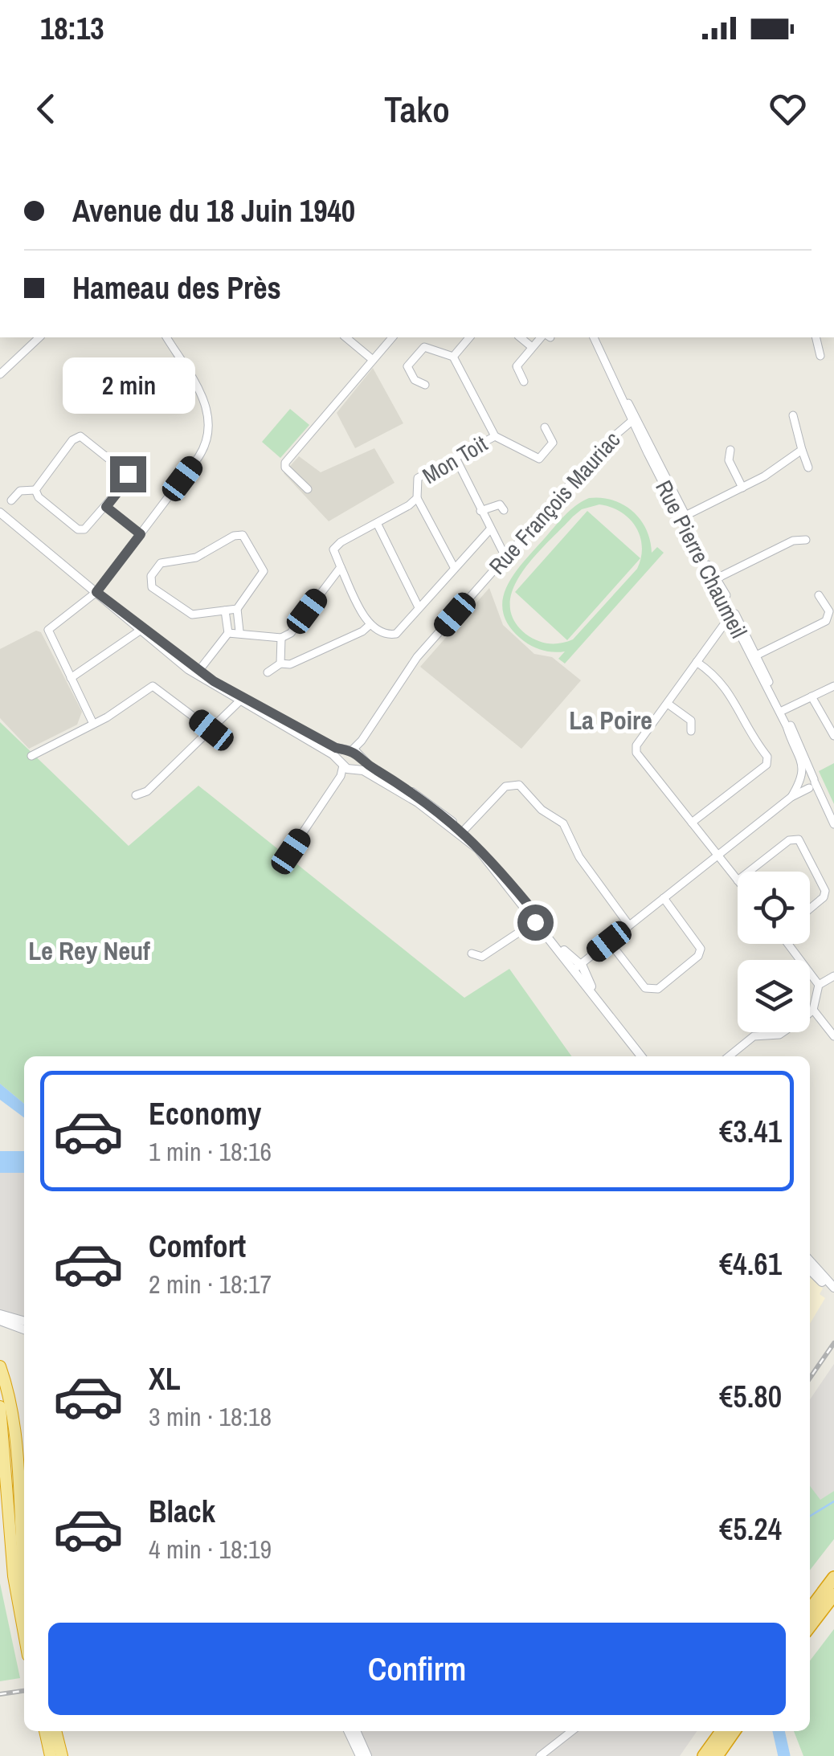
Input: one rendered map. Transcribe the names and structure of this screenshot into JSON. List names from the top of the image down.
{
  "streets": {
    "street": ["Mon Toit", "Rue François Mauriac", "Rue Pierre Chaumeil"]
  },
  "crossings": [
    ["Rue François Mauriac", "Rue Pierre Chaumeil"]
  ],
  "districts": ["La Poire", "Le Rey Neuf"],
  "page": {
    "status": "18:13",
    "header": "Tako",
    "banner": ["Avenue du 18 Juin 1940", "Hameau des Près"],
    "bubble": "2 min",
    "list": [
      {
        "name": "Economy",
        "note": "1 min · 18:16",
        "value": "€3.41"
      },
      {
        "name": "Comfort",
        "note": "2 min · 18:17",
        "value": "€4.61"
      },
      {
        "name": "XL",
        "note": "3 min · 18:18",
        "value": "€5.80"
      },
      {
        "name": "Black",
        "note": "4 min · 18:19",
        "value": "€5.24"
      }
    ],
    "buttons": "Confirm"
  }
}
